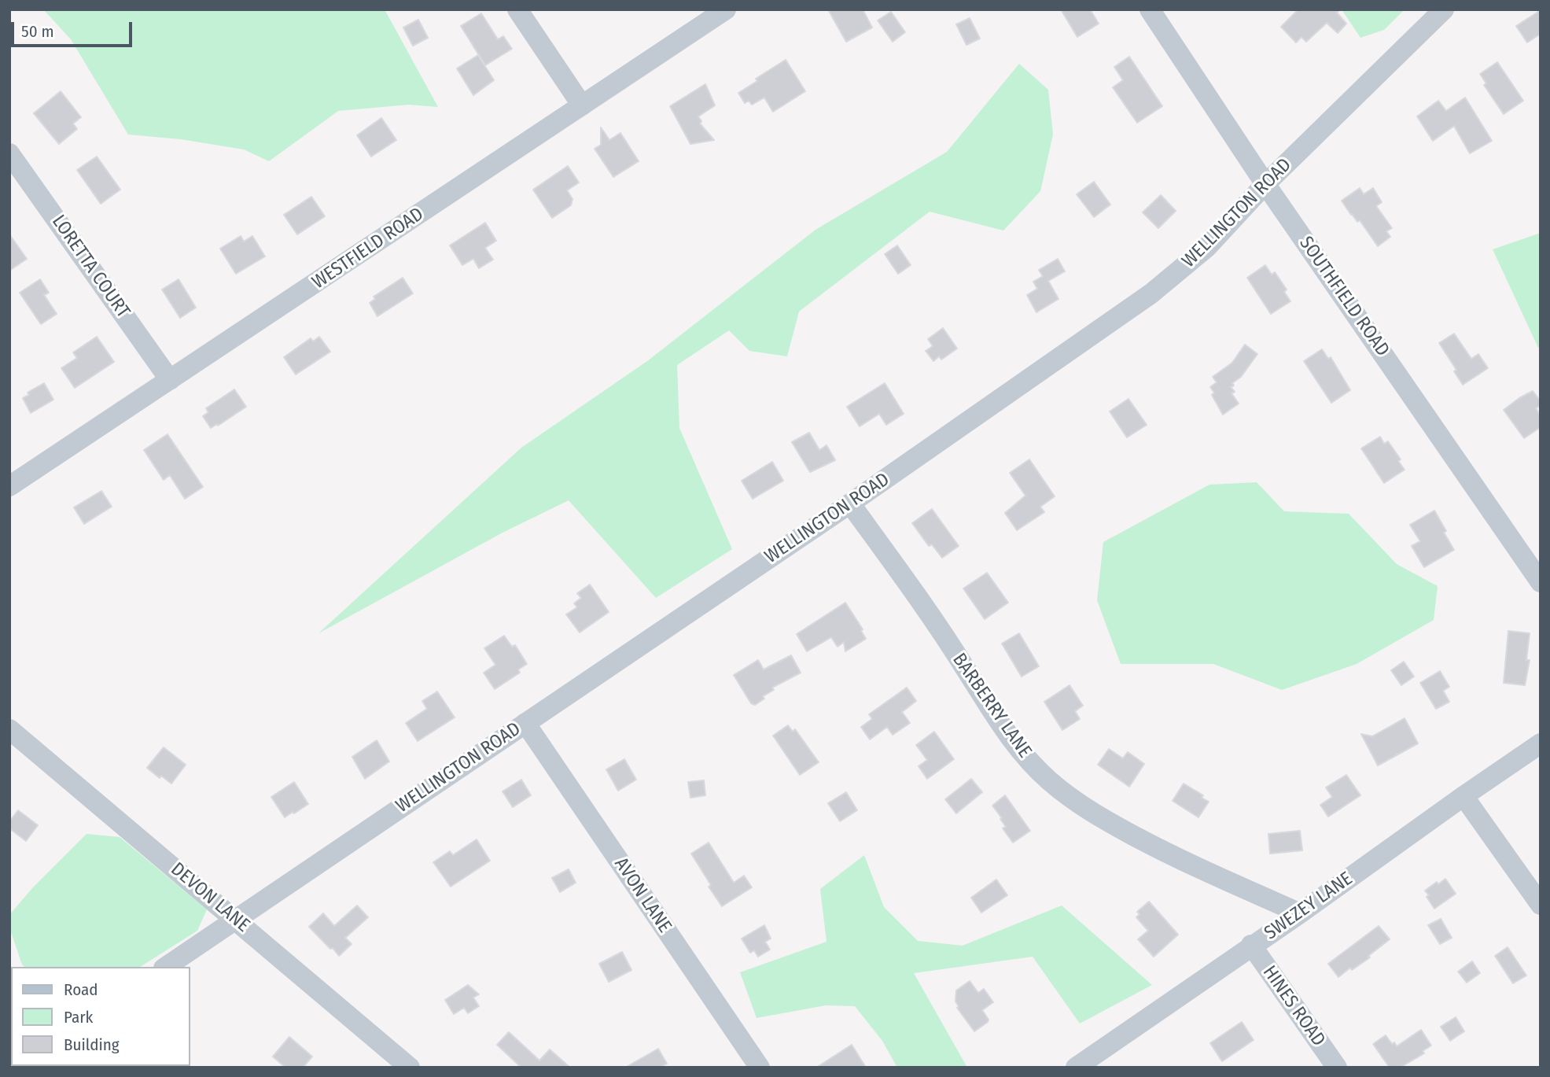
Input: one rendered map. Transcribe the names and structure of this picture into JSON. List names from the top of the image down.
{
  "streets": {
    "street": [
      "WELLINGTON ROAD",
      "WESTFIELD ROAD",
      "LORETTA COURT",
      "SOUTHFIELD ROAD",
      "BARBERRY LANE",
      "AVON LANE",
      "DEVON LANE",
      "SWEZEY LANE",
      "HINES ROAD"
    ]
  },
  "crossings": [
    ["WELLINGTON ROAD", "SOUTHFIELD ROAD"],
    ["WELLINGTON ROAD", "BARBERRY LANE"],
    ["WELLINGTON ROAD", "AVON LANE"],
    ["WELLINGTON ROAD", "DEVON LANE"],
    ["WESTFIELD ROAD", "LORETTA COURT"],
    ["BARBERRY LANE", "SWEZEY LANE"],
    ["SWEZEY LANE", "HINES ROAD"]
  ],
  "legend": ["Road", "Park", "Building"],
  "scale_bar": "50 m"
}
